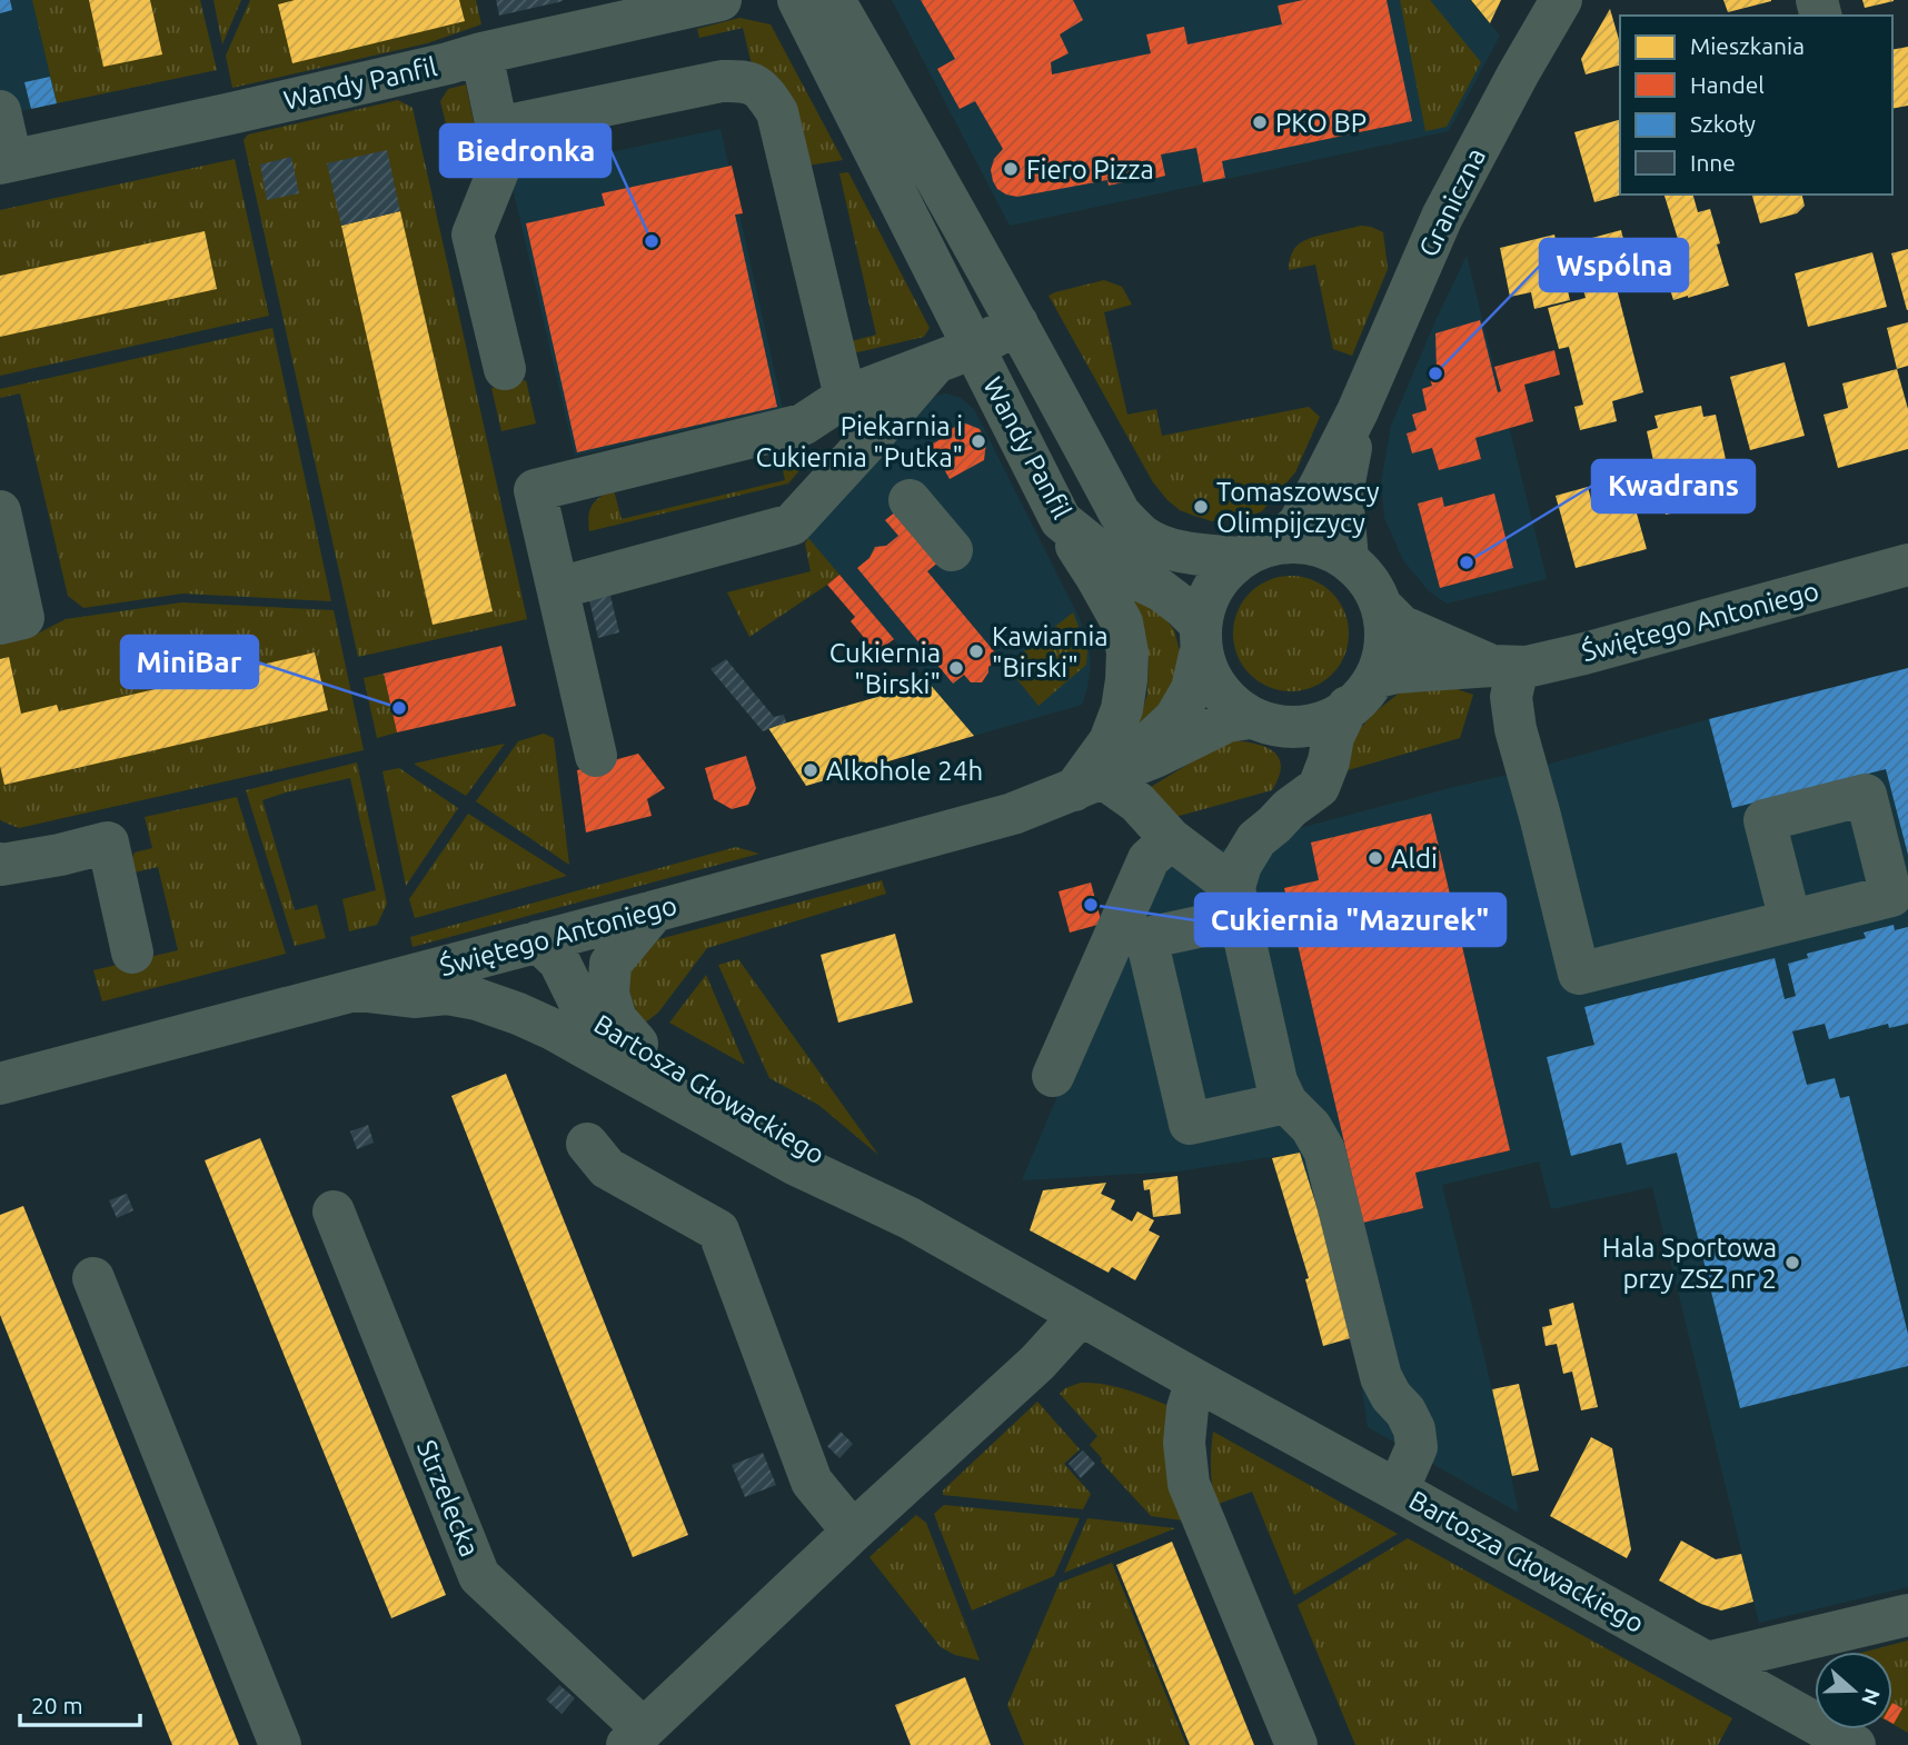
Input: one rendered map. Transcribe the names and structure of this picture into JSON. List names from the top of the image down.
{
  "streets": {
    "street": [
      "Wandy Panfil",
      "Graniczna",
      "Świętego Antoniego",
      "Bartosza Głowackiego",
      "Strzelecka"
    ]
  },
  "crossings": [
    ["Wandy Panfil", "Graniczna"],
    ["Wandy Panfil", "Świętego Antoniego"],
    ["Graniczna", "Świętego Antoniego"],
    ["Świętego Antoniego", "Bartosza Głowackiego"],
    ["Bartosza Głowackiego", "Strzelecka"]
  ],
  "places": [
    "PKO BP",
    "Fiero Pizza",
    "Biedronka",
    "Wspólna",
    "Piekarnia i Cukiernia \"Putka\"",
    "Tomaszowscy Olimpijczycy",
    "Kwadrans",
    "Kawiarnia \"Birski\"",
    "Cukiernia \"Birski\"",
    "MiniBar",
    "Alkohole 24h",
    "Aldi",
    "Cukiernia \"Mazurek\"",
    "Hala Sportowa przy ZSZ nr 2"
  ],
  "legend": [
    "Mieszkania",
    "Handel",
    "Szkoły",
    "Inne"
  ],
  "scale_bar": "20 m",
  "north": "right"
}
